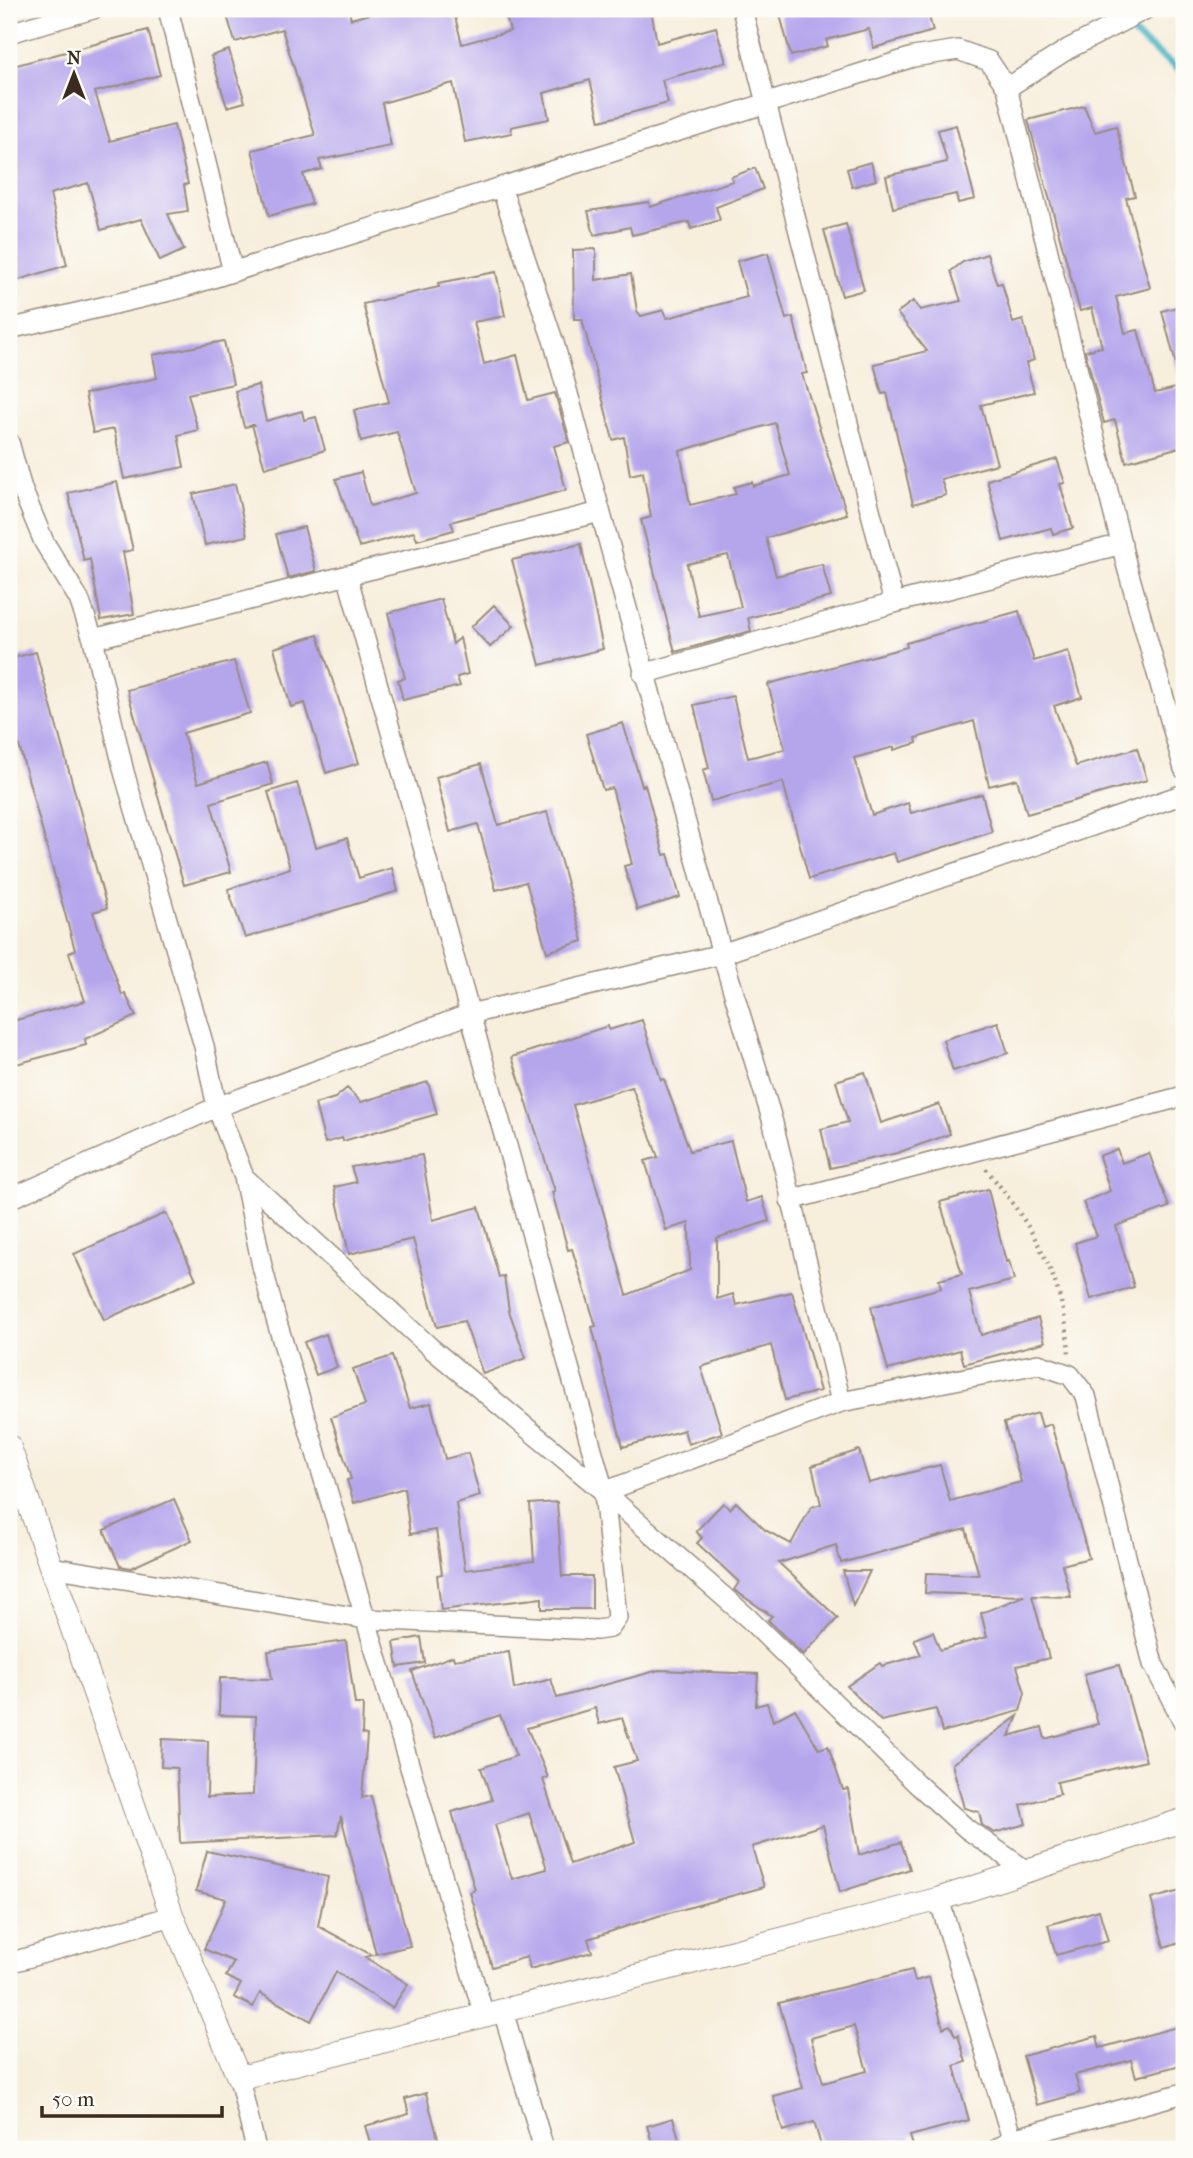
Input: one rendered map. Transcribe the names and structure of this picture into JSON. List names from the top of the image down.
{
  "scale_bar": "50 m",
  "north": "top"
}
